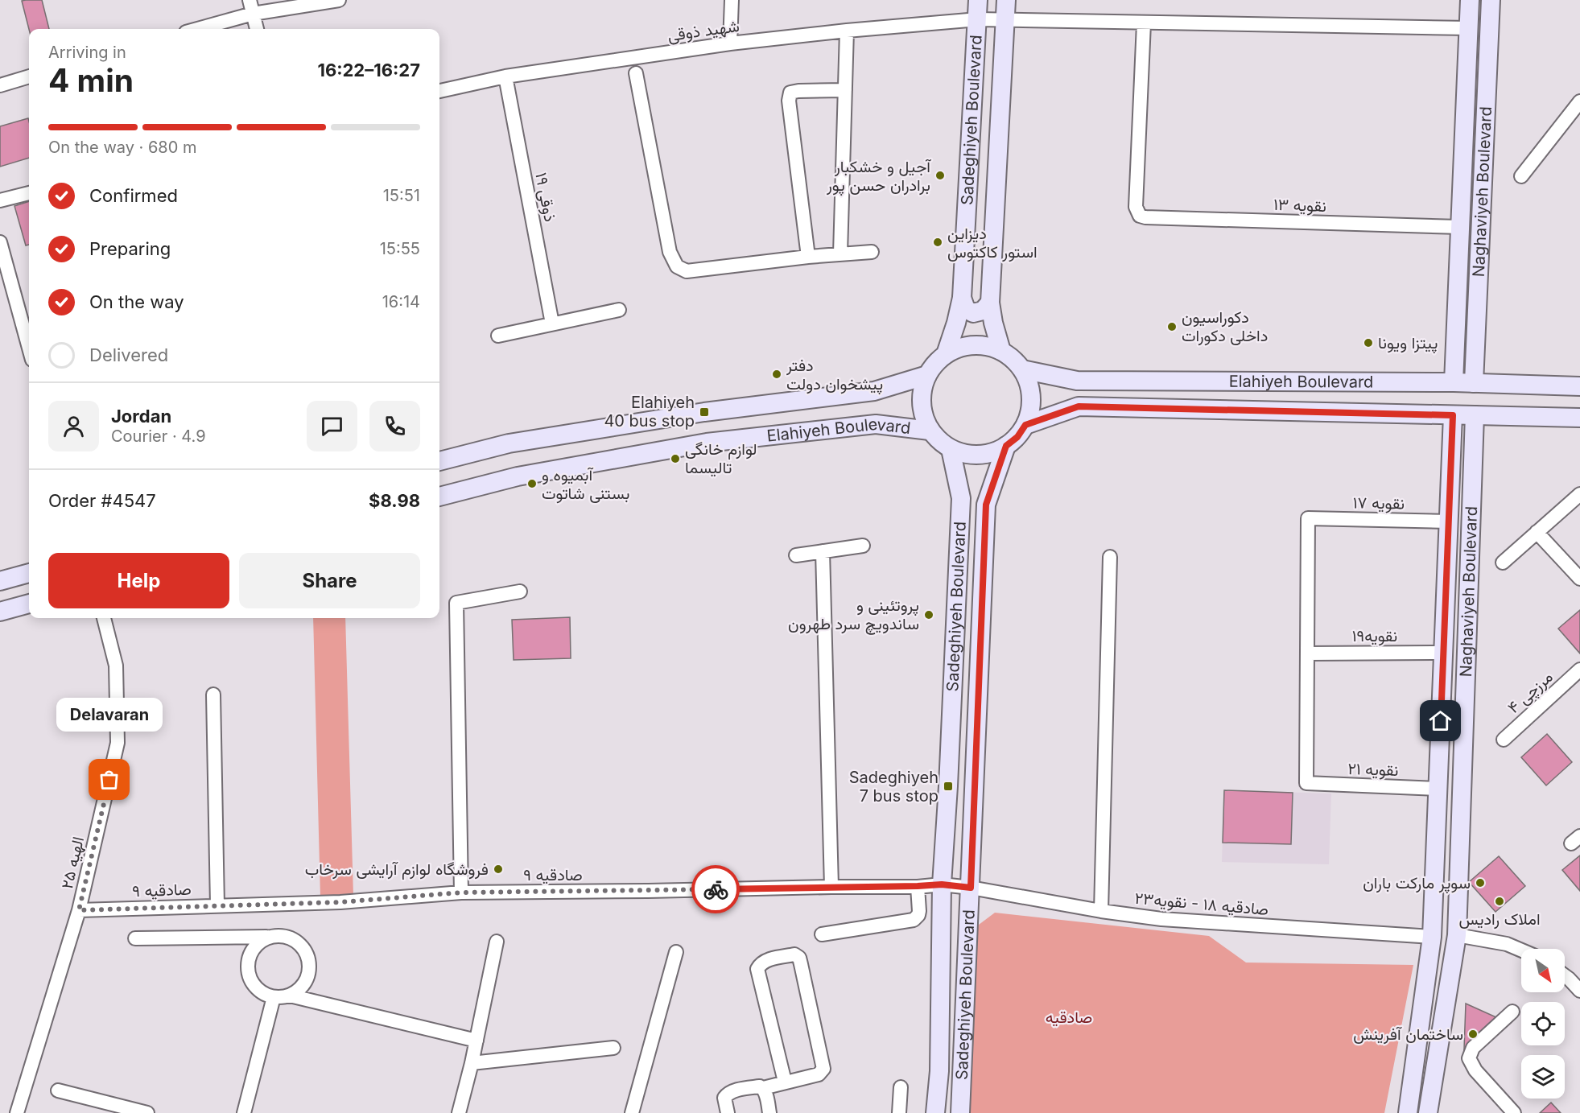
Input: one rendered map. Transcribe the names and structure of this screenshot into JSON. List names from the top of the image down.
{
  "streets": {
    "main road": ["Sadeghiyeh Boulevard", "Naghaviyeh Boulevard", "Elahiyeh Boulevard"],
    "street": [
      "شهید ذوقی",
      "ذوقی ۱۹",
      "نقویه ۱۳",
      "نقویه ۱۷",
      "نقویه۱۹",
      "مرزچی ۴",
      "نقویه ۲۱",
      "الهیه ۲۵",
      "صادقیه ۹",
      "صادقیه ۱۸ - نقویه۲۳"
    ]
  },
  "crossings": [
    ["شهید ذوقی", "Sadeghiyeh Boulevard"],
    ["شهید ذوقی", "Naghaviyeh Boulevard"],
    ["شهید ذوقی", "ذوقی ۱۹"],
    ["شهید ذوقی", "نقویه ۱۳"],
    ["Sadeghiyeh Boulevard", "Elahiyeh Boulevard"],
    ["Sadeghiyeh Boulevard", "صادقیه ۹"],
    ["Sadeghiyeh Boulevard", "صادقیه ۱۸ - نقویه۲۳"],
    ["Naghaviyeh Boulevard", "نقویه ۱۳"],
    ["Naghaviyeh Boulevard", "Elahiyeh Boulevard"],
    ["Naghaviyeh Boulevard", "نقویه ۱۷"],
    ["Naghaviyeh Boulevard", "نقویه۱۹"],
    ["Naghaviyeh Boulevard", "نقویه ۲۱"],
    ["Naghaviyeh Boulevard", "صادقیه ۱۸ - نقویه۲۳"],
    ["نقویه ۱۷", "نقویه۱۹"],
    ["نقویه ۱۷", "نقویه ۲۱"],
    ["نقویه۱۹", "نقویه ۲۱"],
    ["الهیه ۲۵", "صادقیه ۹"],
    ["صادقیه ۹", "صادقیه ۱۸ - نقویه۲۳"]
  ],
  "parks": ["صادقیه"],
  "places": {
    "other": [
      "آجیل و خشکبار برادران حسن پور",
      "دیزاین استور کاکتوس",
      "دکوراسیون داخلی دکورات",
      "پیتزا ویونا",
      "دفتر پیشخوان دولت",
      "لوازم خانگی تالیسما",
      "آبمیوه و بستنی شاتوت",
      "پروتئینی و ساندویچ سرد طهرون",
      "Delavaran",
      "فروشگاه لوازم آرایشی سرخاب",
      "سوپر مارکت باران",
      "املاک رادیس",
      "ساختمان آفرینش"
    ],
    "transit": ["Elahiyeh 40 bus stop", "Sadeghiyeh 7 bus stop"]
  },
  "north": "bottom right",
  "page": {
    "heading": ["4 min", "Arriving in", "16:22–16:27"],
    "panel": [
      "Jordan",
      "Courier · 4.9",
      "Order #4547",
      "$8.98"
    ],
    "bar": "On the way · 680 m",
    "list": [
      ["Confirmed", "15:51"],
      ["Preparing", "15:55"],
      ["On the way", "16:14"],
      "Delivered"
    ],
    "buttons": ["Help", "Share"],
    "bubble": "Delavaran"
  }
}
